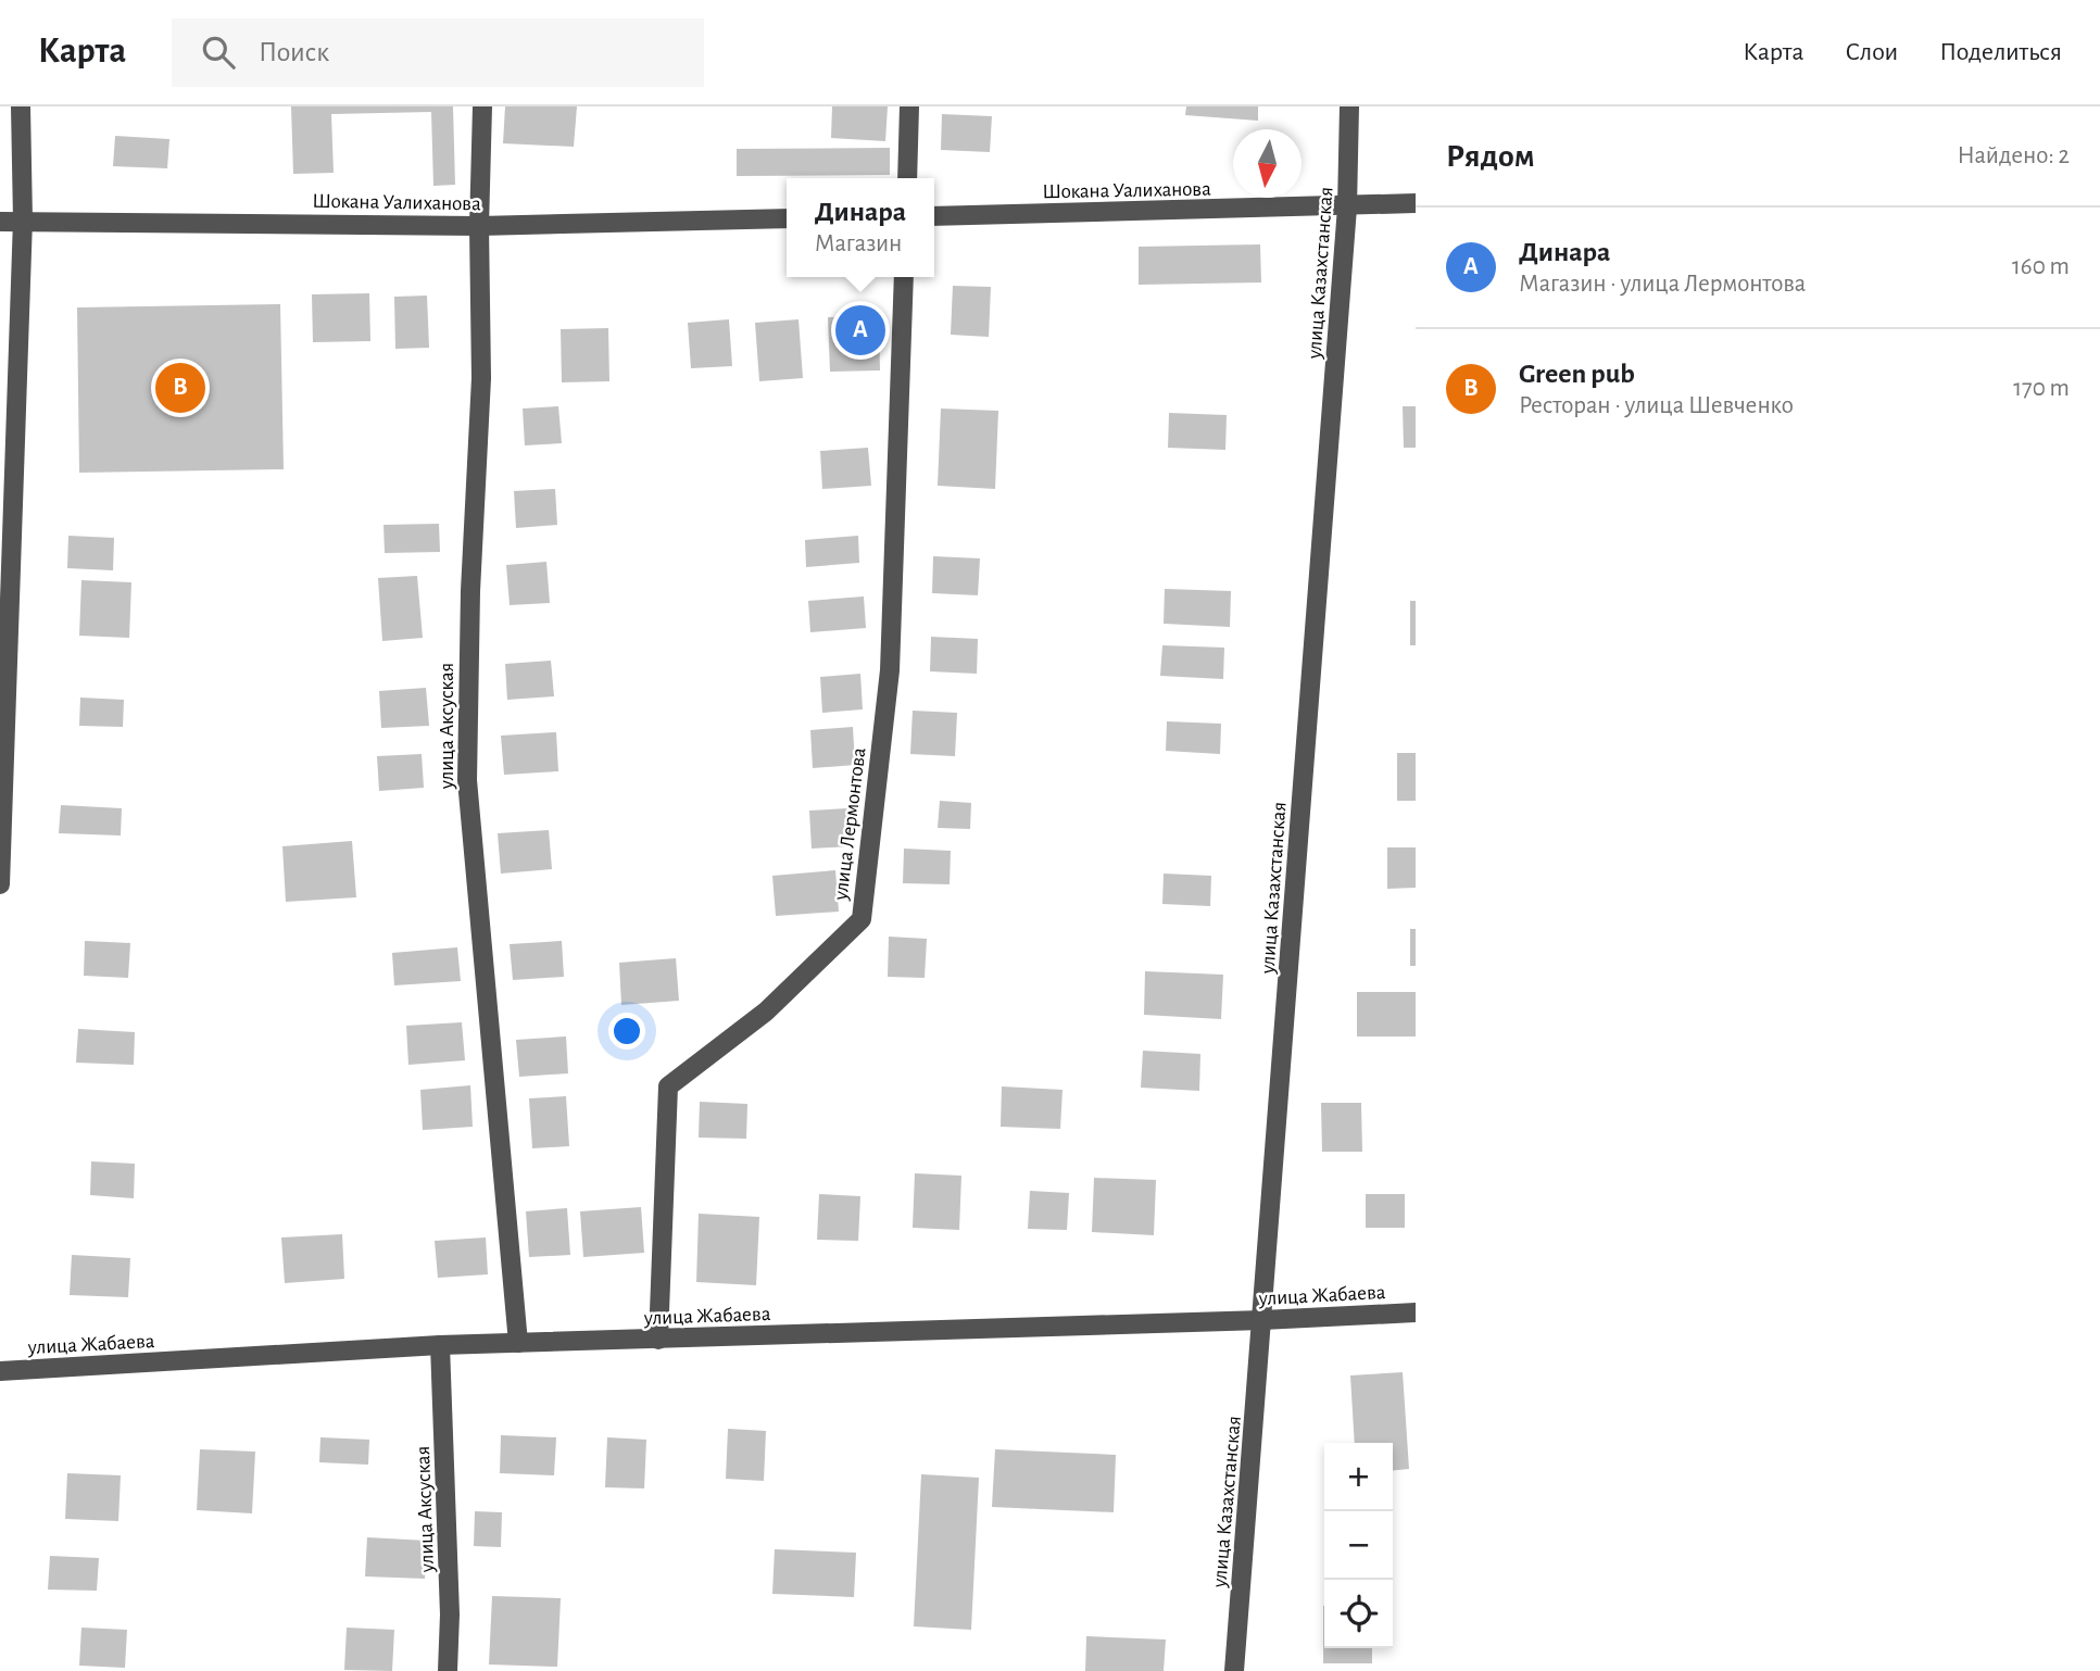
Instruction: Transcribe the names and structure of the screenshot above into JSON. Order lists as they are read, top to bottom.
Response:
{
  "streets": {
    "street": [
      "Шокана Уалиханова",
      "улица Казахстанская",
      "улица Аксуская",
      "улица Лермонтова",
      "улица Жабаева"
    ]
  },
  "crossings": [
    ["Шокана Уалиханова", "улица Казахстанская"],
    ["Шокана Уалиханова", "улица Аксуская"],
    ["улица Казахстанская", "улица Жабаева"],
    ["улица Аксуская", "улица Жабаева"],
    ["улица Лермонтова", "улица Жабаева"]
  ],
  "north": "bottom",
  "page": {
    "header": "Карта",
    "search": "Поиск",
    "nav": ["Карта", "Слои", "Поделиться"],
    "heading": ["Рядом", "Найдено: 2"],
    "popup": ["Динара", "Магазин"],
    "list": [
      {
        "mark": "A",
        "name": "Динара",
        "note": "Магазин · улица Лермонтова",
        "value": "160 m"
      },
      {
        "mark": "B",
        "name": "Green pub",
        "note": "Ресторан · улица Шевченко",
        "value": "170 m"
      }
    ],
    "pins": ["A", "B"],
    "map_buttons": ["+", "−"]
  }
}
